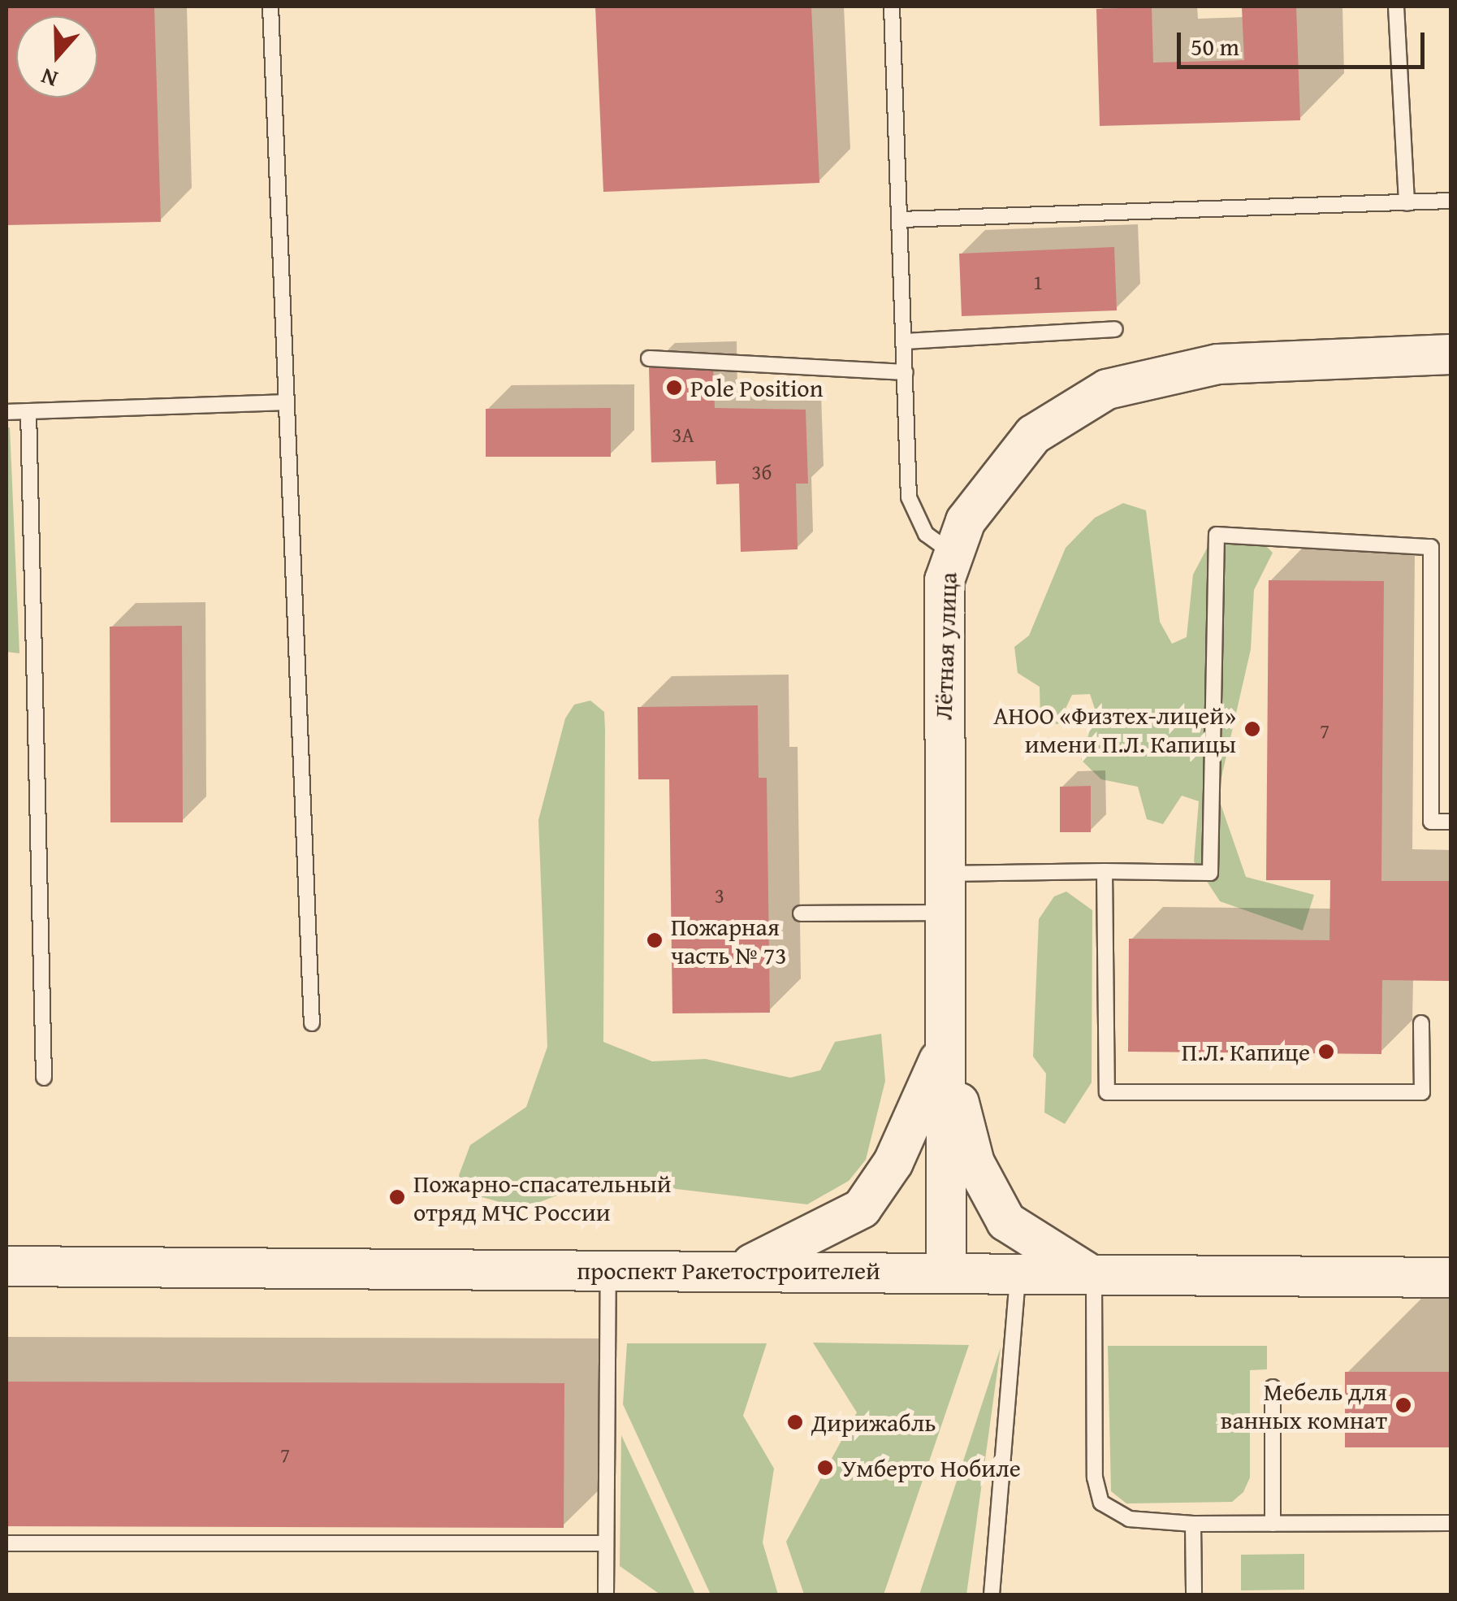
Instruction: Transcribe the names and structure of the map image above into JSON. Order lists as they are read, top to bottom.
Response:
{
  "streets": {
    "street": ["Лётная улица", "проспект Ракетостроителей"]
  },
  "crossings": [
    ["Лётная улица", "проспект Ракетостроителей"]
  ],
  "places": [
    "Pole Position",
    "АНОО «Физтех-лицей» имени П.Л. Капицы",
    "Пожарная часть № 73",
    "П.Л. Капице",
    "Пожарно-спасательный отряд МЧС России",
    "Мебель для ванных комнат",
    "Дирижабль",
    "Умберто Нобиле"
  ],
  "house_numbers": [
    "1",
    "3А",
    "3б",
    "7",
    "3",
    "7"
  ],
  "scale_bar": "50 m",
  "north": "bottom"
}
